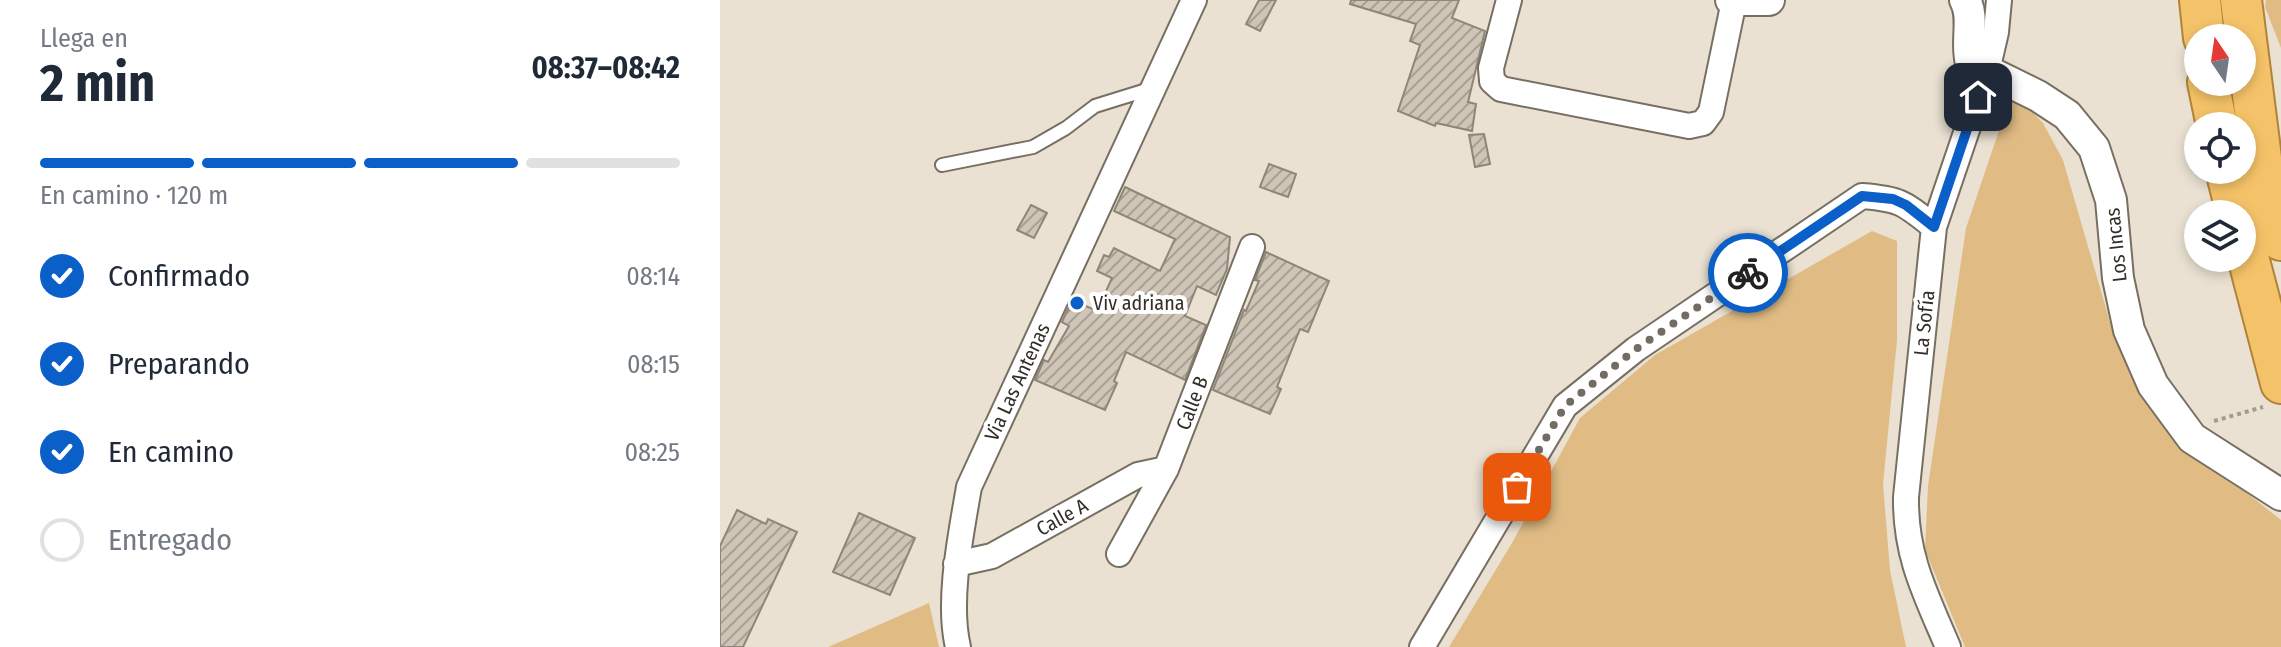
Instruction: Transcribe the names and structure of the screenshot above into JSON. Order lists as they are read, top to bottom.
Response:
{
  "streets": {
    "street": [
      "Los Incas",
      "La Sofía",
      "Via Las Antenas",
      "Calle B",
      "Calle A"
    ]
  },
  "crossings": [
    ["Los Incas", "La Sofía"],
    ["Via Las Antenas", "Calle A"],
    ["Calle B", "Calle A"]
  ],
  "places": ["Viv adriana"],
  "north": "top",
  "page": {
    "heading": ["2 min", "Llega en", "08:37–08:42"],
    "bar": "En camino · 120 m",
    "list": [
      ["Confirmado", "08:14"],
      ["Preparando", "08:15"],
      ["En camino", "08:25"],
      "Entregado"
    ]
  }
}
